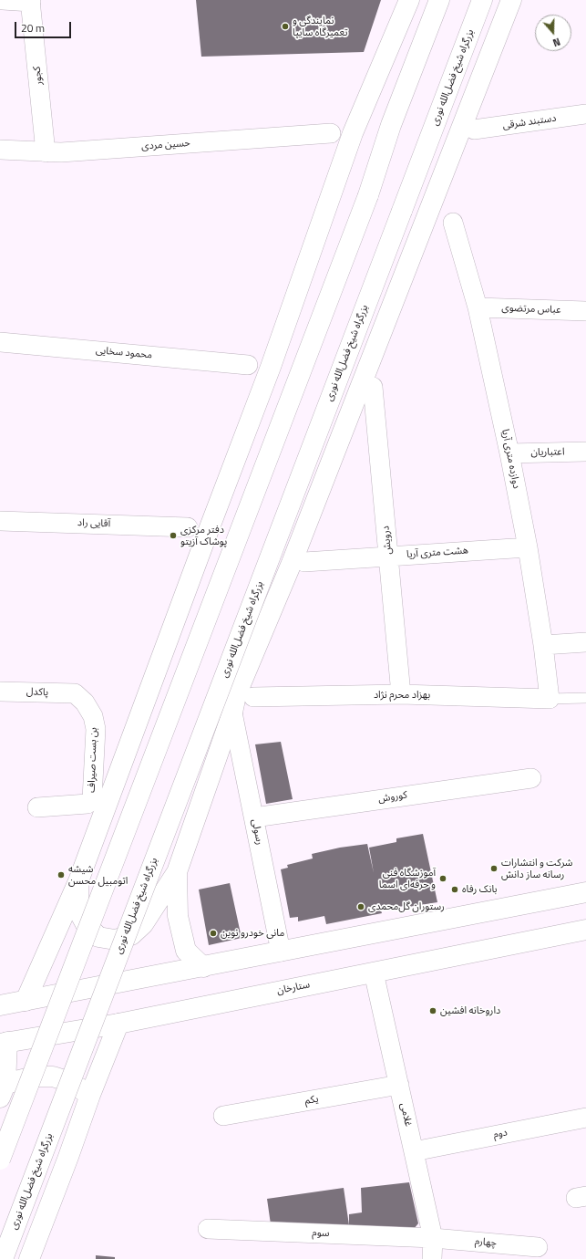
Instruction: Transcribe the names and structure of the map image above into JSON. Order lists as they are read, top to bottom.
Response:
{
  "streets": {
    "main road": ["بزرگراه شیخ فضل‌الله نوری", "ستارخان"],
    "street": [
      "کجور",
      "دستبند شرقی",
      "حسین مردی",
      "عباس مرتضوی",
      "محمود سخایی",
      "اعتباریان",
      "دوازده متری آریا",
      "آقایی راد",
      "درویش",
      "هشت متری آریا",
      "پاکدل",
      "بهزاد محرم نژاد",
      "بن بست صیراف",
      "کوروش",
      "رسولی",
      "یکم",
      "غلامی",
      "دوم",
      "سوم",
      "چهارم"
    ]
  },
  "crossings": [
    ["کجور", "حسین مردی"],
    ["عباس مرتضوی", "دوازده متری آریا"],
    ["اعتباریان", "دوازده متری آریا"],
    ["دوازده متری آریا", "هشت متری آریا"],
    ["دوازده متری آریا", "بهزاد محرم نژاد"],
    ["درویش", "هشت متری آریا"],
    ["درویش", "بهزاد محرم نژاد"],
    ["پاکدل", "بن بست صیراف"],
    ["کوروش", "رسولی"],
    ["ستارخان", "غلامی"],
    ["یکم", "غلامی"],
    ["غلامی", "دوم"],
    ["غلامی", "سوم"],
    ["غلامی", "چهارم"],
    ["سوم", "چهارم"]
  ],
  "places": [
    "نمایندگی و تعمیرگاه سایپا",
    "دفتر مرکزی پوشاک آزیتو",
    "شرکت و انتشارات رسانه ساز دانش",
    "شیشه اتومبیل محسن",
    "آموزشگاه فنی و حرفه‌ای اسما",
    "بانک رفاه",
    "رستوران گل‌محمدی",
    "مانی خودرو نوین",
    "داروخانه افشین"
  ],
  "scale_bar": "20 m",
  "north": "bottom"
}
